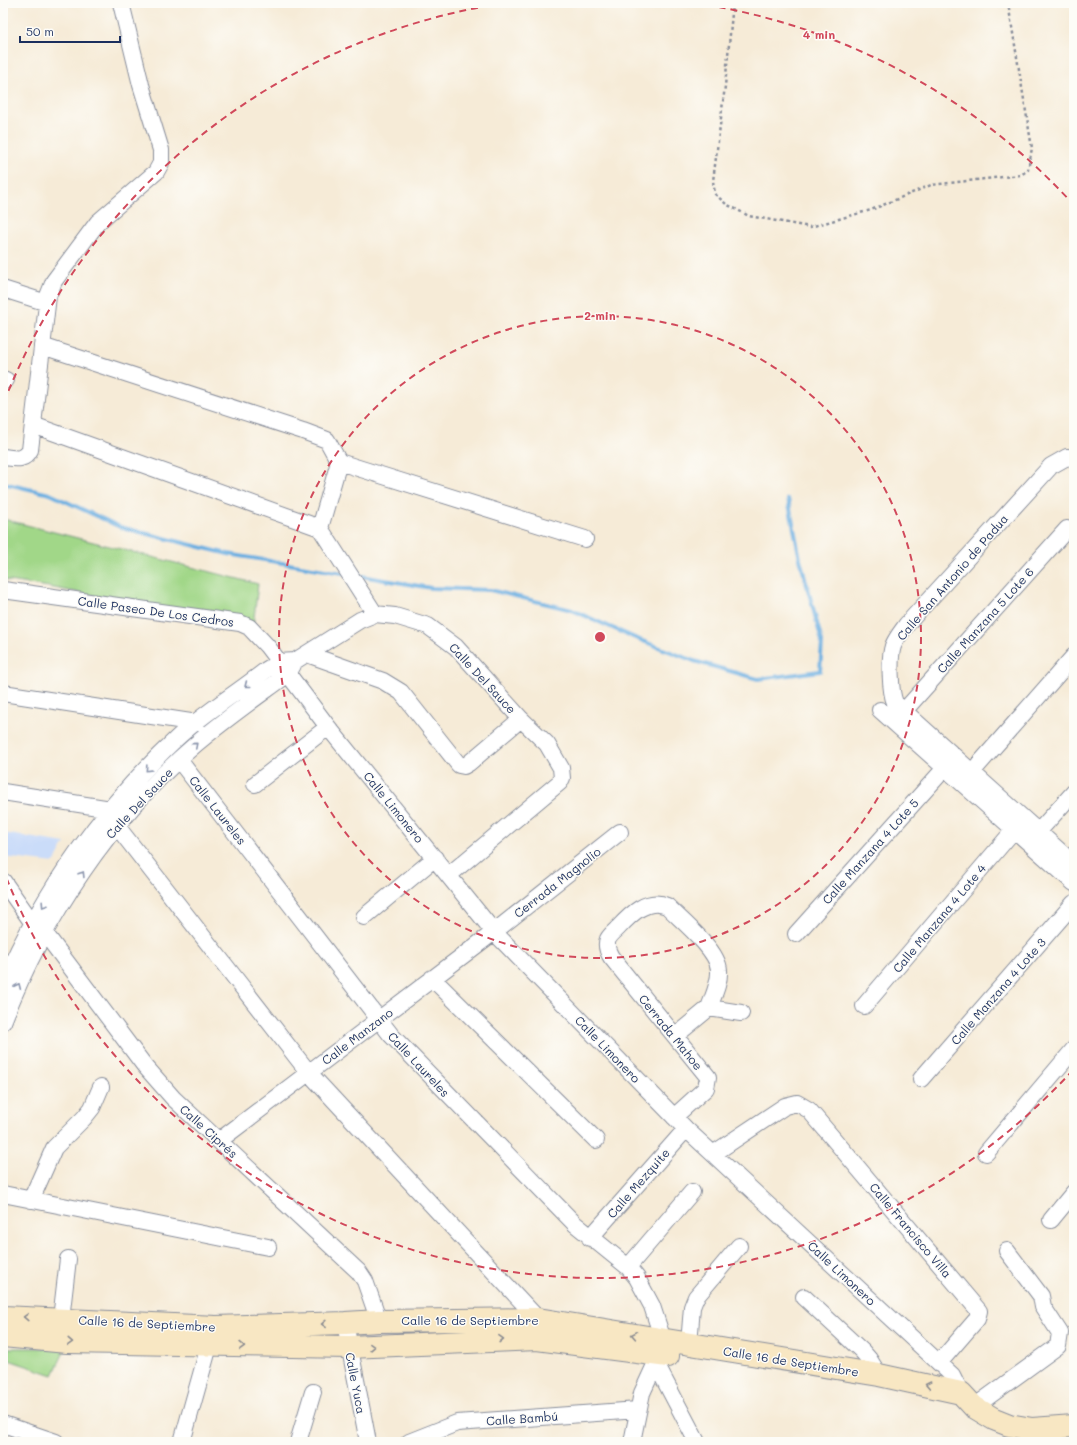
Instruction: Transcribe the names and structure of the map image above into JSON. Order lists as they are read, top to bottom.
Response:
{
  "streets": {
    "main road": ["Calle 16 de Septiembre"],
    "street": [
      "Calle San Antonio de Padua",
      "Calle Paseo De Los Cedros",
      "Calle Manzana 5 Lote 6",
      "Calle Del Sauce",
      "Calle Limonero",
      "Calle Laureles",
      "Calle Manzana 4 Lote 5",
      "Cerrada Magnolio",
      "Calle Manzana 4 Lote 4",
      "Calle Manzana 4 Lote 3",
      "Cerrada Mahoe",
      "Calle Manzano",
      "Calle Ciprés",
      "Calle Mezquite",
      "Calle Francisco Villa",
      "Calle Yuca",
      "Calle Bambú"
    ]
  },
  "crossings": [
    ["Calle San Antonio de Padua", "Calle Manzana 5 Lote 6"],
    ["Calle Paseo De Los Cedros", "Calle Del Sauce"],
    ["Calle Paseo De Los Cedros", "Calle Limonero"],
    ["Calle Del Sauce", "Calle Limonero"],
    ["Calle Del Sauce", "Calle Laureles"],
    ["Calle Del Sauce", "Calle Ciprés"],
    ["Calle Limonero", "Cerrada Magnolio"],
    ["Calle Limonero", "Cerrada Mahoe"],
    ["Calle Limonero", "Calle Manzano"],
    ["Calle Limonero", "Calle Mezquite"],
    ["Calle Limonero", "Calle Francisco Villa"],
    ["Calle Limonero", "Calle 16 de Septiembre"],
    ["Calle Laureles", "Calle Manzano"],
    ["Calle Laureles", "Calle Mezquite"],
    ["Calle Laureles", "Calle 16 de Septiembre"],
    ["Cerrada Magnolio", "Calle Manzano"],
    ["Calle Manzano", "Calle Ciprés"],
    ["Calle Ciprés", "Calle 16 de Septiembre"],
    ["Calle 16 de Septiembre", "Calle Yuca"]
  ],
  "scale_bar": "50 m",
  "rings": ["4 min", "2 min"]
}
